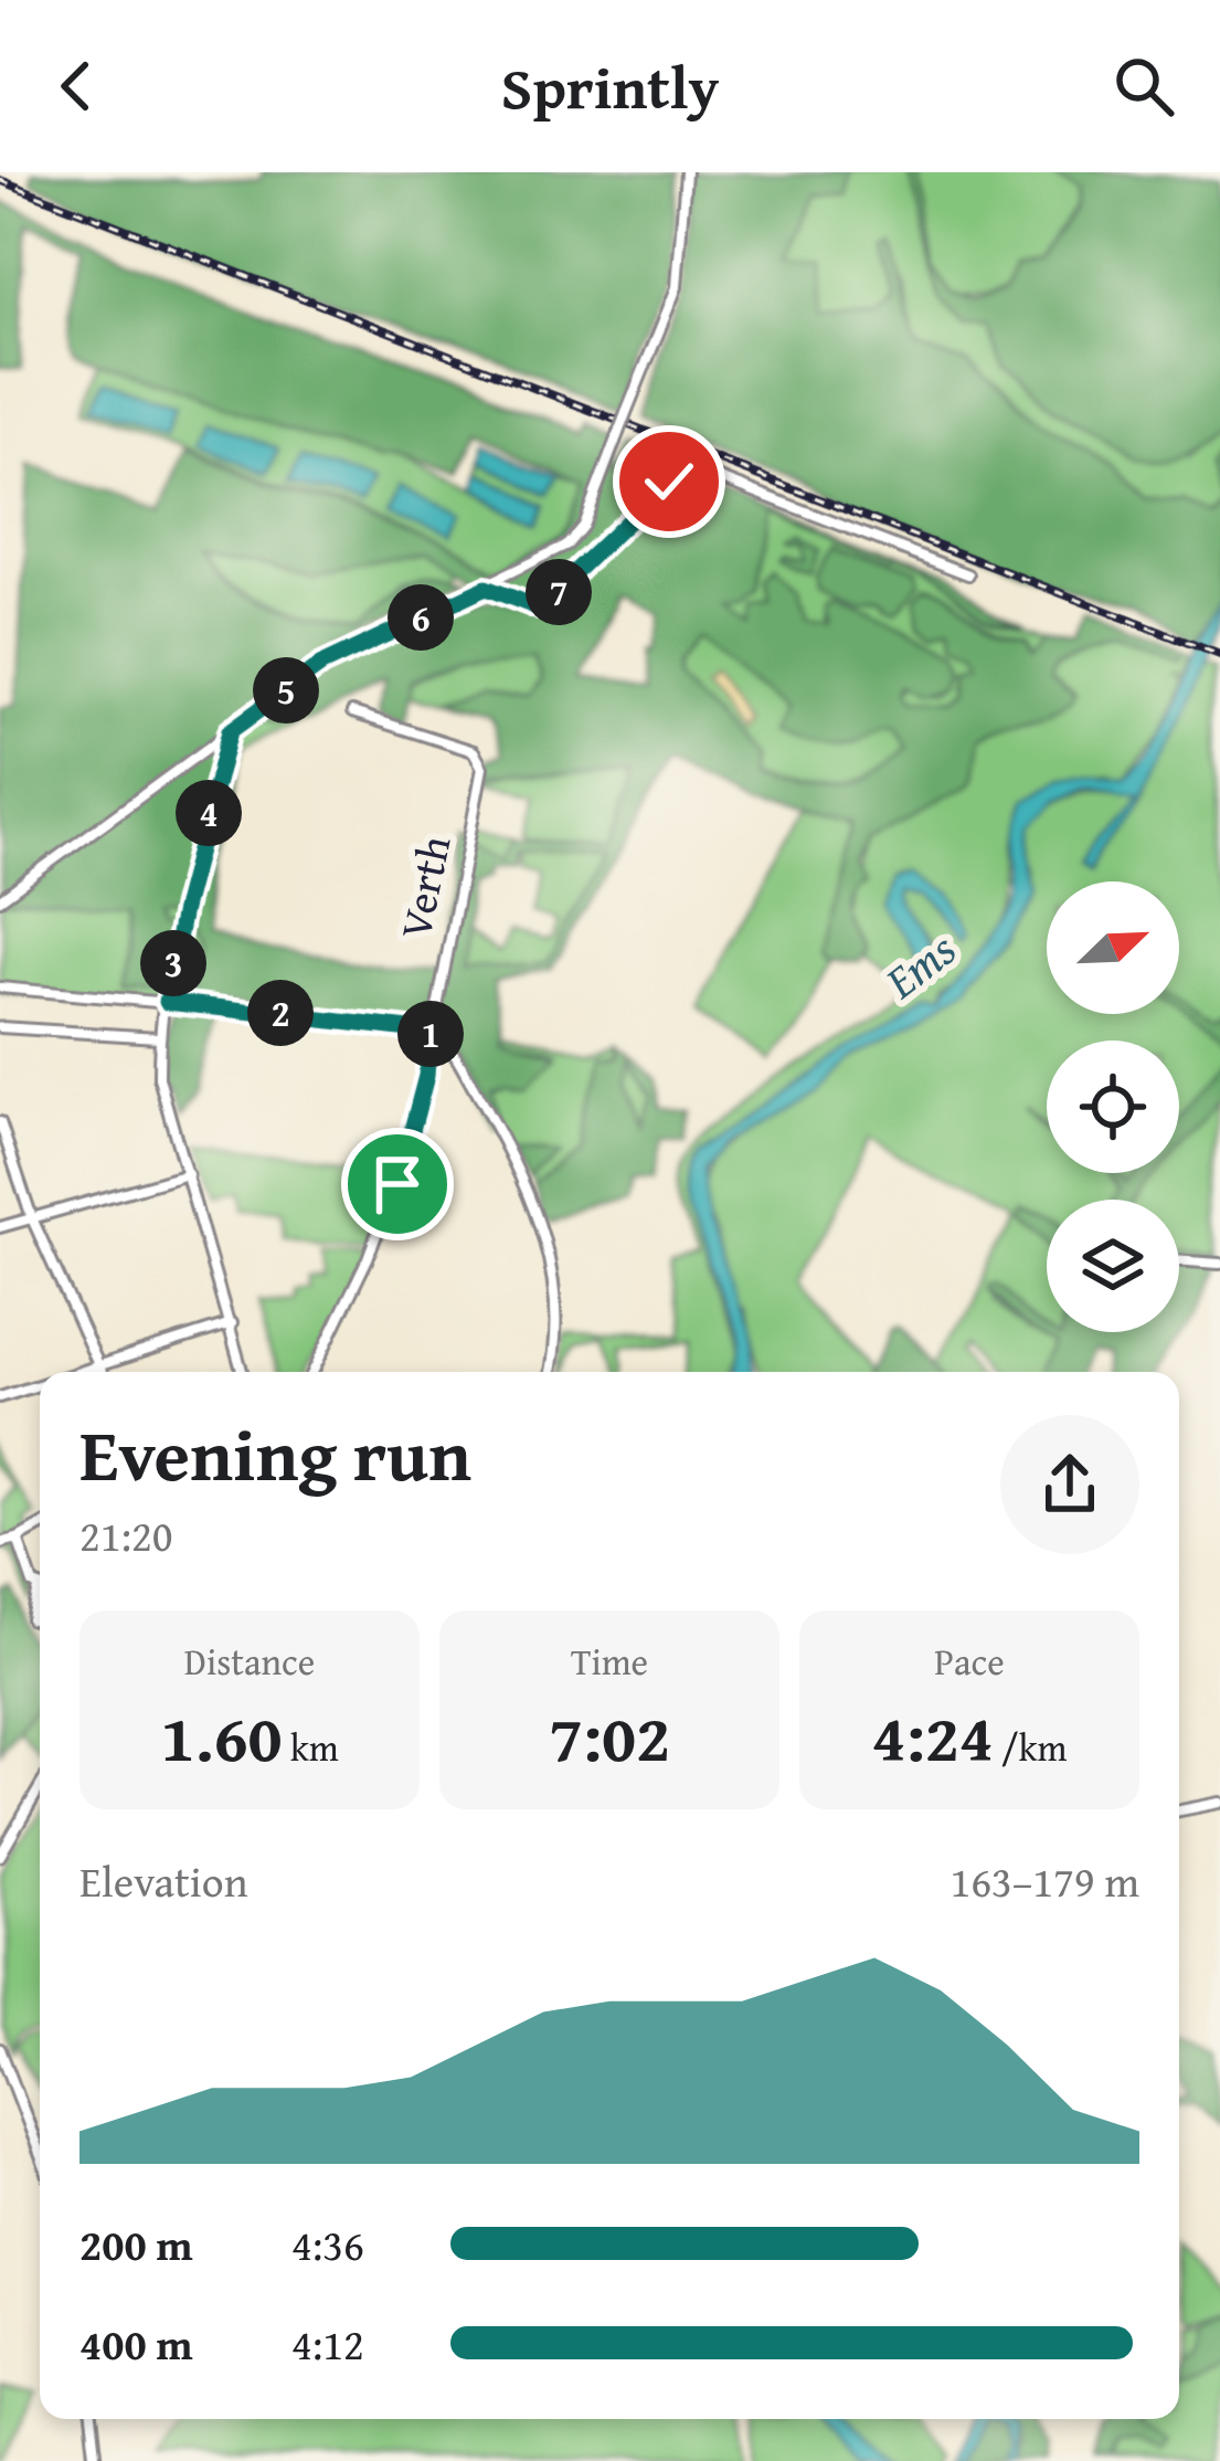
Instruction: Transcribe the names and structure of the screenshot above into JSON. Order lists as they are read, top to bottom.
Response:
{
  "streets": {
    "street": ["Verth"]
  },
  "water": ["Ems"],
  "north": "top right",
  "page": {
    "header": "Sprintly",
    "pins": [
      "7",
      "6",
      "5",
      "4",
      "3",
      "2",
      "1"
    ],
    "heading": ["Evening run", "21:20"],
    "stats": [
      ["Distance", "1.60 km"],
      ["Time", "7:02"],
      ["Pace", "4:24 /km"]
    ],
    "chart": ["Elevation", "163–179 m"],
    "list": [
      {
        "name": "200 m",
        "note": "4:36"
      },
      {
        "name": "400 m",
        "note": "4:12"
      }
    ]
  }
}
